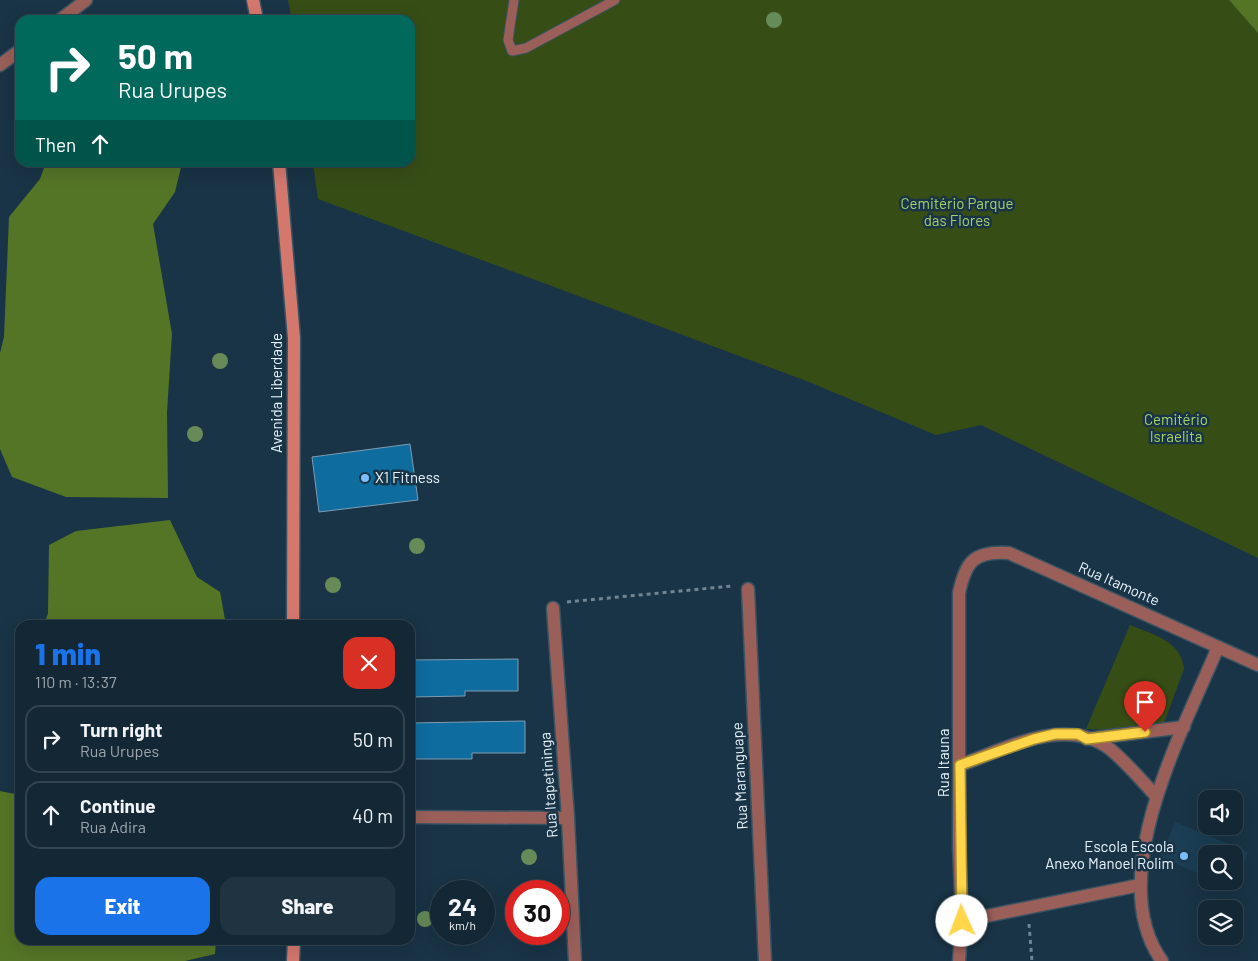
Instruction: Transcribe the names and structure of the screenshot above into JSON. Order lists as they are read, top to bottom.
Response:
{
  "streets": {
    "main road": ["Avenida Liberdade"],
    "street": [
      "Rua Itamonte",
      "Rua Itauna",
      "Rua Maranguape",
      "Rua Itapetininga"
    ]
  },
  "crossings": [
    ["Rua Itamonte", "Rua Itauna"]
  ],
  "parks": ["Cemitério Parque das Flores", "Cemitério Israelita"],
  "places": ["X1 Fitness", "Escola Escola Anexo Manoel Rolim"],
  "page": {
    "turn": ["50 m", "Rua Urupes"],
    "then": "Then",
    "heading": ["1 min", "110 m · 13:37"],
    "list": [
      {
        "name": "Turn right",
        "note": "Rua Urupes",
        "value": "50 m"
      },
      {
        "name": "Continue",
        "note": "Rua Adira",
        "value": "40 m"
      }
    ],
    "buttons": ["Exit", "Share"],
    "speed": "24 km/h",
    "limit": "30"
  }
}
